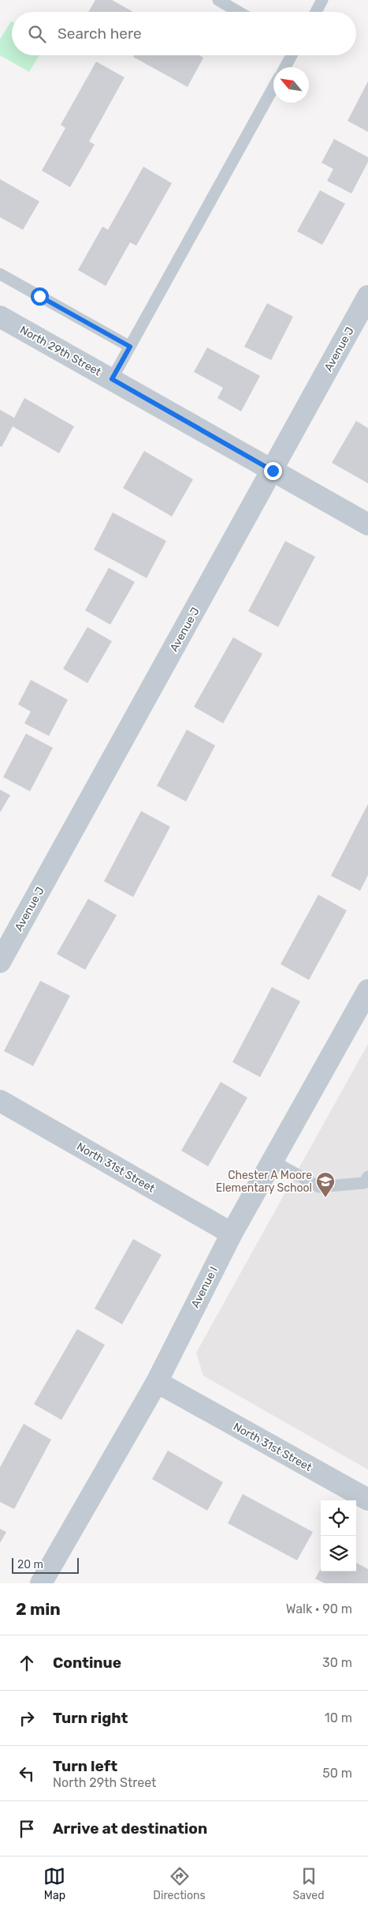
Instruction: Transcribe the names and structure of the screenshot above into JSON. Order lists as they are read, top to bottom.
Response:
{
  "streets": {
    "street": [
      "Avenue J",
      "North 29th Street",
      "North 31st Street",
      "Avenue I"
    ]
  },
  "crossings": [
    ["Avenue J", "North 29th Street"],
    ["North 31st Street", "Avenue I"]
  ],
  "places": {
    "school or university": ["Chester A Moore Elementary School"]
  },
  "scale_bar": "20 m",
  "north": "top left",
  "page": {
    "search": "Search here",
    "scale": "20 m",
    "heading": ["2 min", "Walk · 90 m"],
    "list": [
      ["Continue", "30 m"],
      ["Turn right", "10 m"],
      ["Turn left", "North 29th Street", "50 m"],
      "Arrive at destination"
    ],
    "nav": ["Map", "Directions", "Saved"]
  }
}
